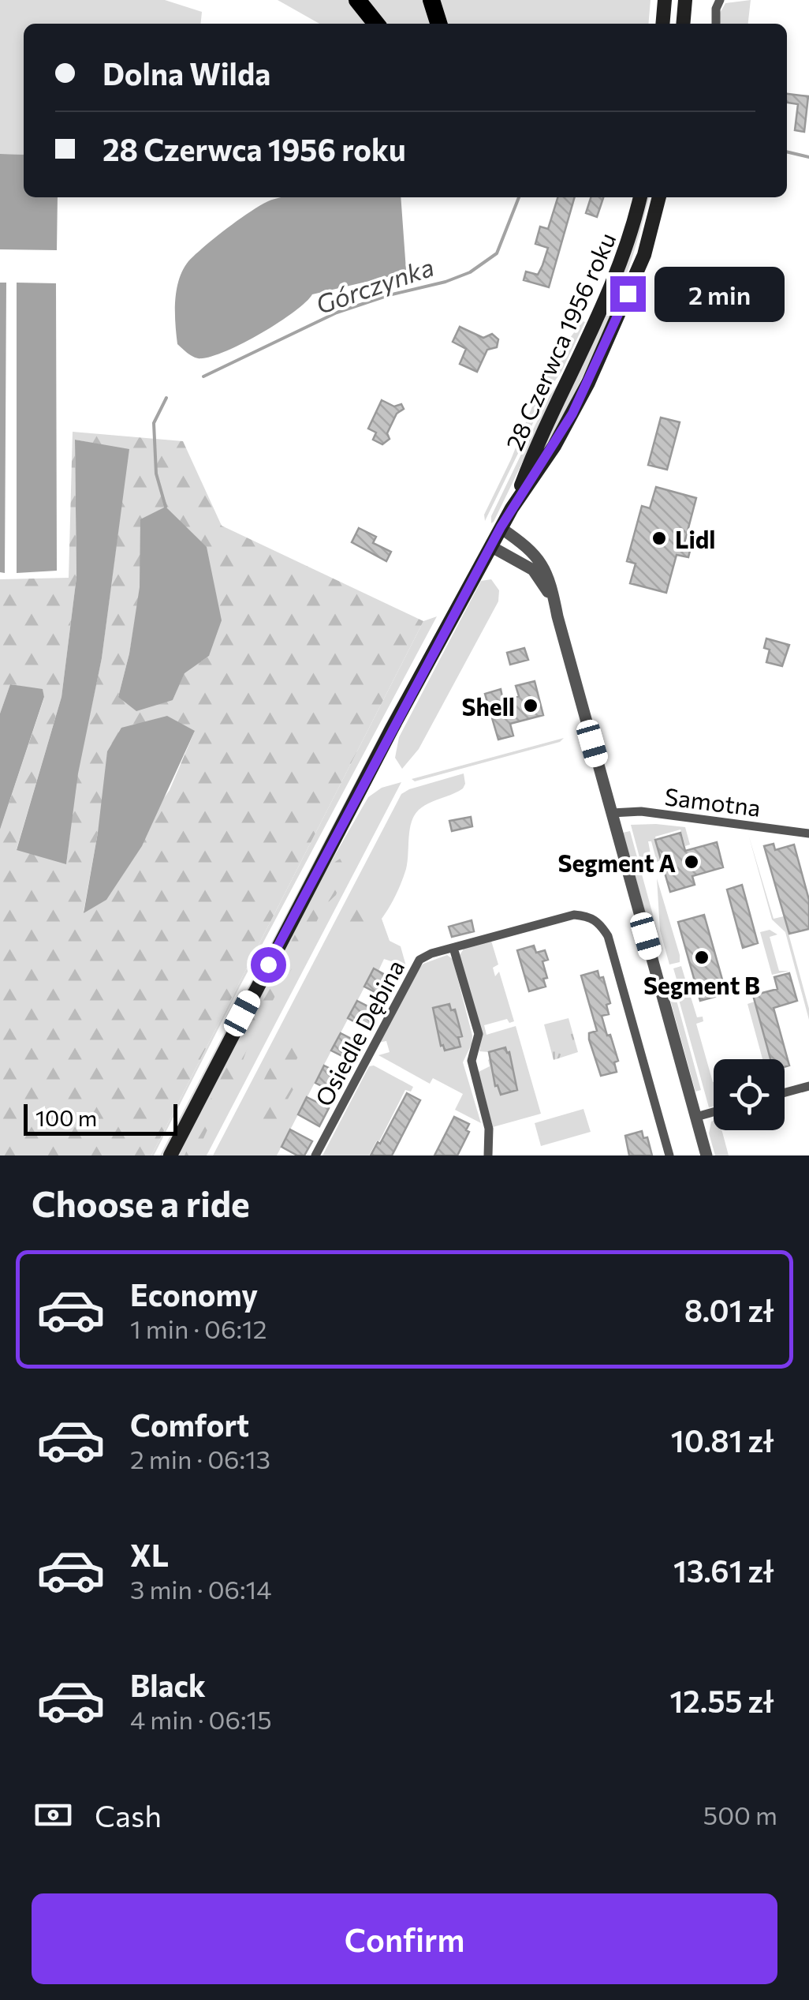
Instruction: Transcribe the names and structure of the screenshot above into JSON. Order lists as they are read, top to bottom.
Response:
{
  "streets": {
    "main road": ["28 Czerwca 1956 roku"],
    "street": ["Samotna", "Osiedle Dębina"]
  },
  "water": ["Górczynka"],
  "places": [
    "Lidl",
    "Shell",
    "Segment A",
    "Segment B"
  ],
  "scale_bar": "100 m",
  "page": {
    "banner": ["Dolna Wilda", "28 Czerwca 1956 roku"],
    "bubble": "2 min",
    "scale": "100 m",
    "heading": "Choose a ride",
    "list": [
      {
        "name": "Economy",
        "note": "1 min · 06:12",
        "value": "8.01 zł"
      },
      {
        "name": "Comfort",
        "note": "2 min · 06:13",
        "value": "10.81 zł"
      },
      {
        "name": "XL",
        "note": "3 min · 06:14",
        "value": "13.61 zł"
      },
      {
        "name": "Black",
        "note": "4 min · 06:15",
        "value": "12.55 zł"
      }
    ],
    "pay": ["Cash", "500 m"],
    "buttons": "Confirm"
  }
}
